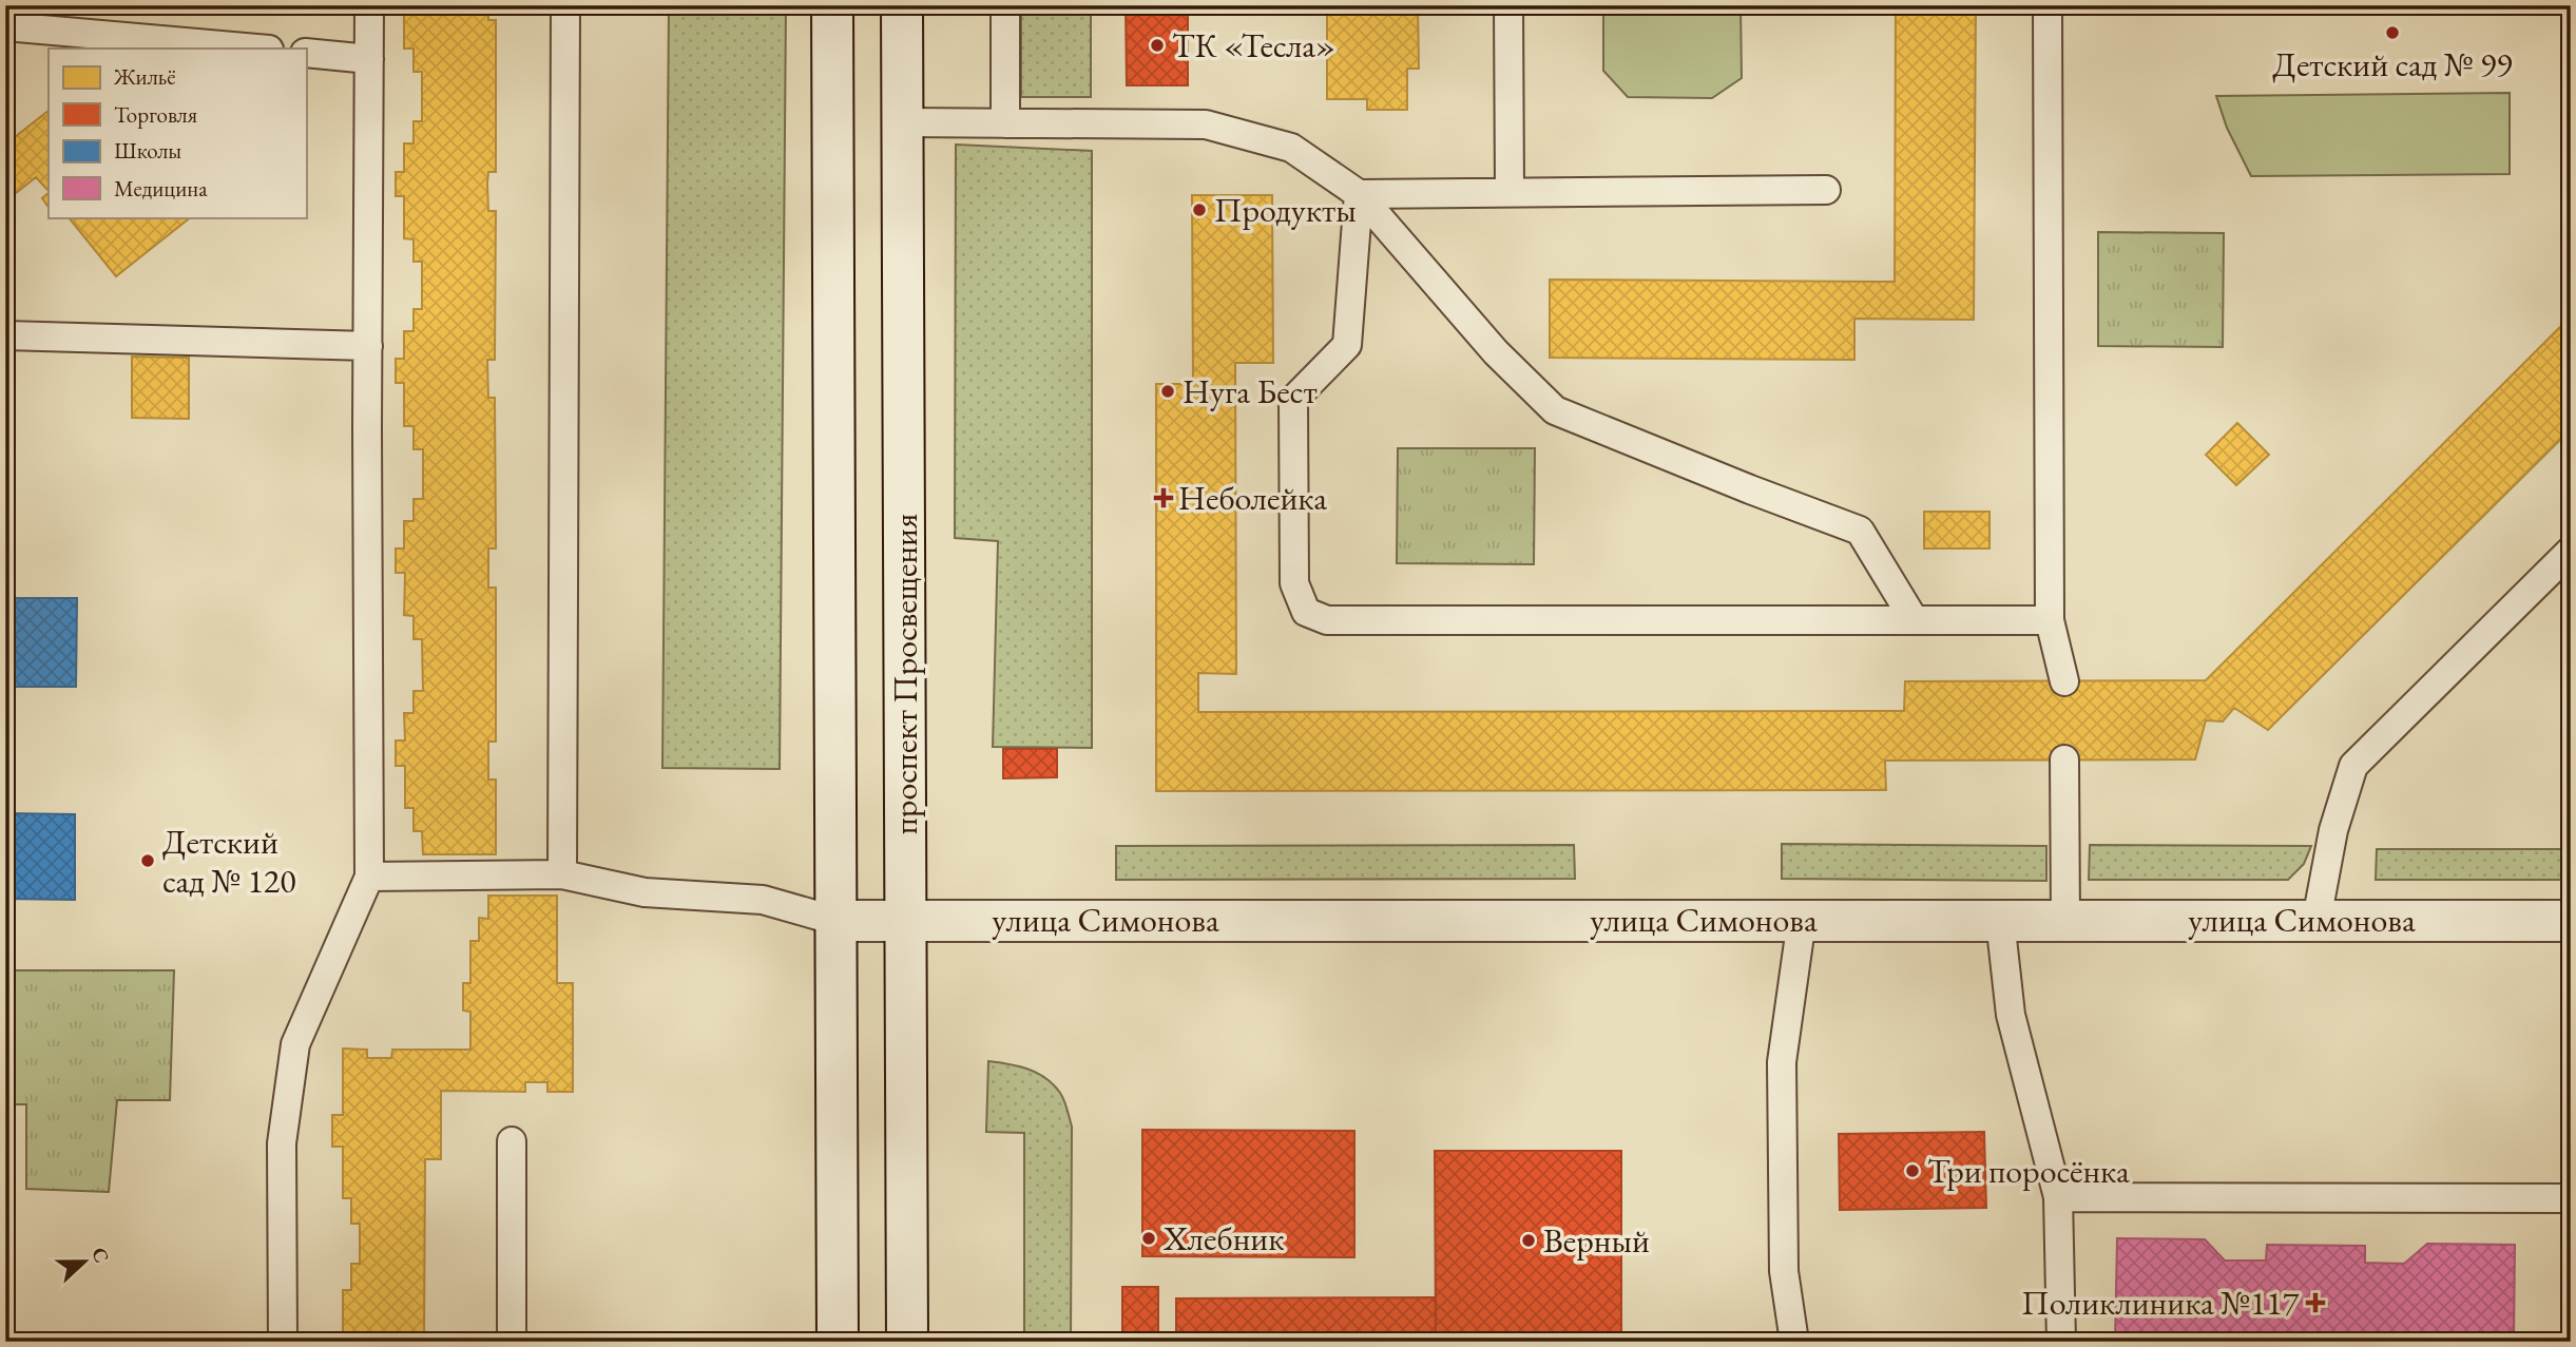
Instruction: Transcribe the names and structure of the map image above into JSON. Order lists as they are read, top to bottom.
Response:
{
  "streets": {
    "main road": ["проспект Просвещения", "улица Симонова"]
  },
  "crossings": [
    ["проспект Просвещения", "улица Симонова"]
  ],
  "places": {
    "other": [
      "Детский сад № 99",
      "ТК «Тесла»",
      "Продукты",
      "Нуга Бест",
      "Детский сад № 120",
      "Три поросёнка",
      "Хлебник",
      "Верный"
    ],
    "health": ["Неболейка", "Поликлиника №117"]
  },
  "legend": [
    "Жильё",
    "Торговля",
    "Школы",
    "Медицина"
  ],
  "north": "right"
}
